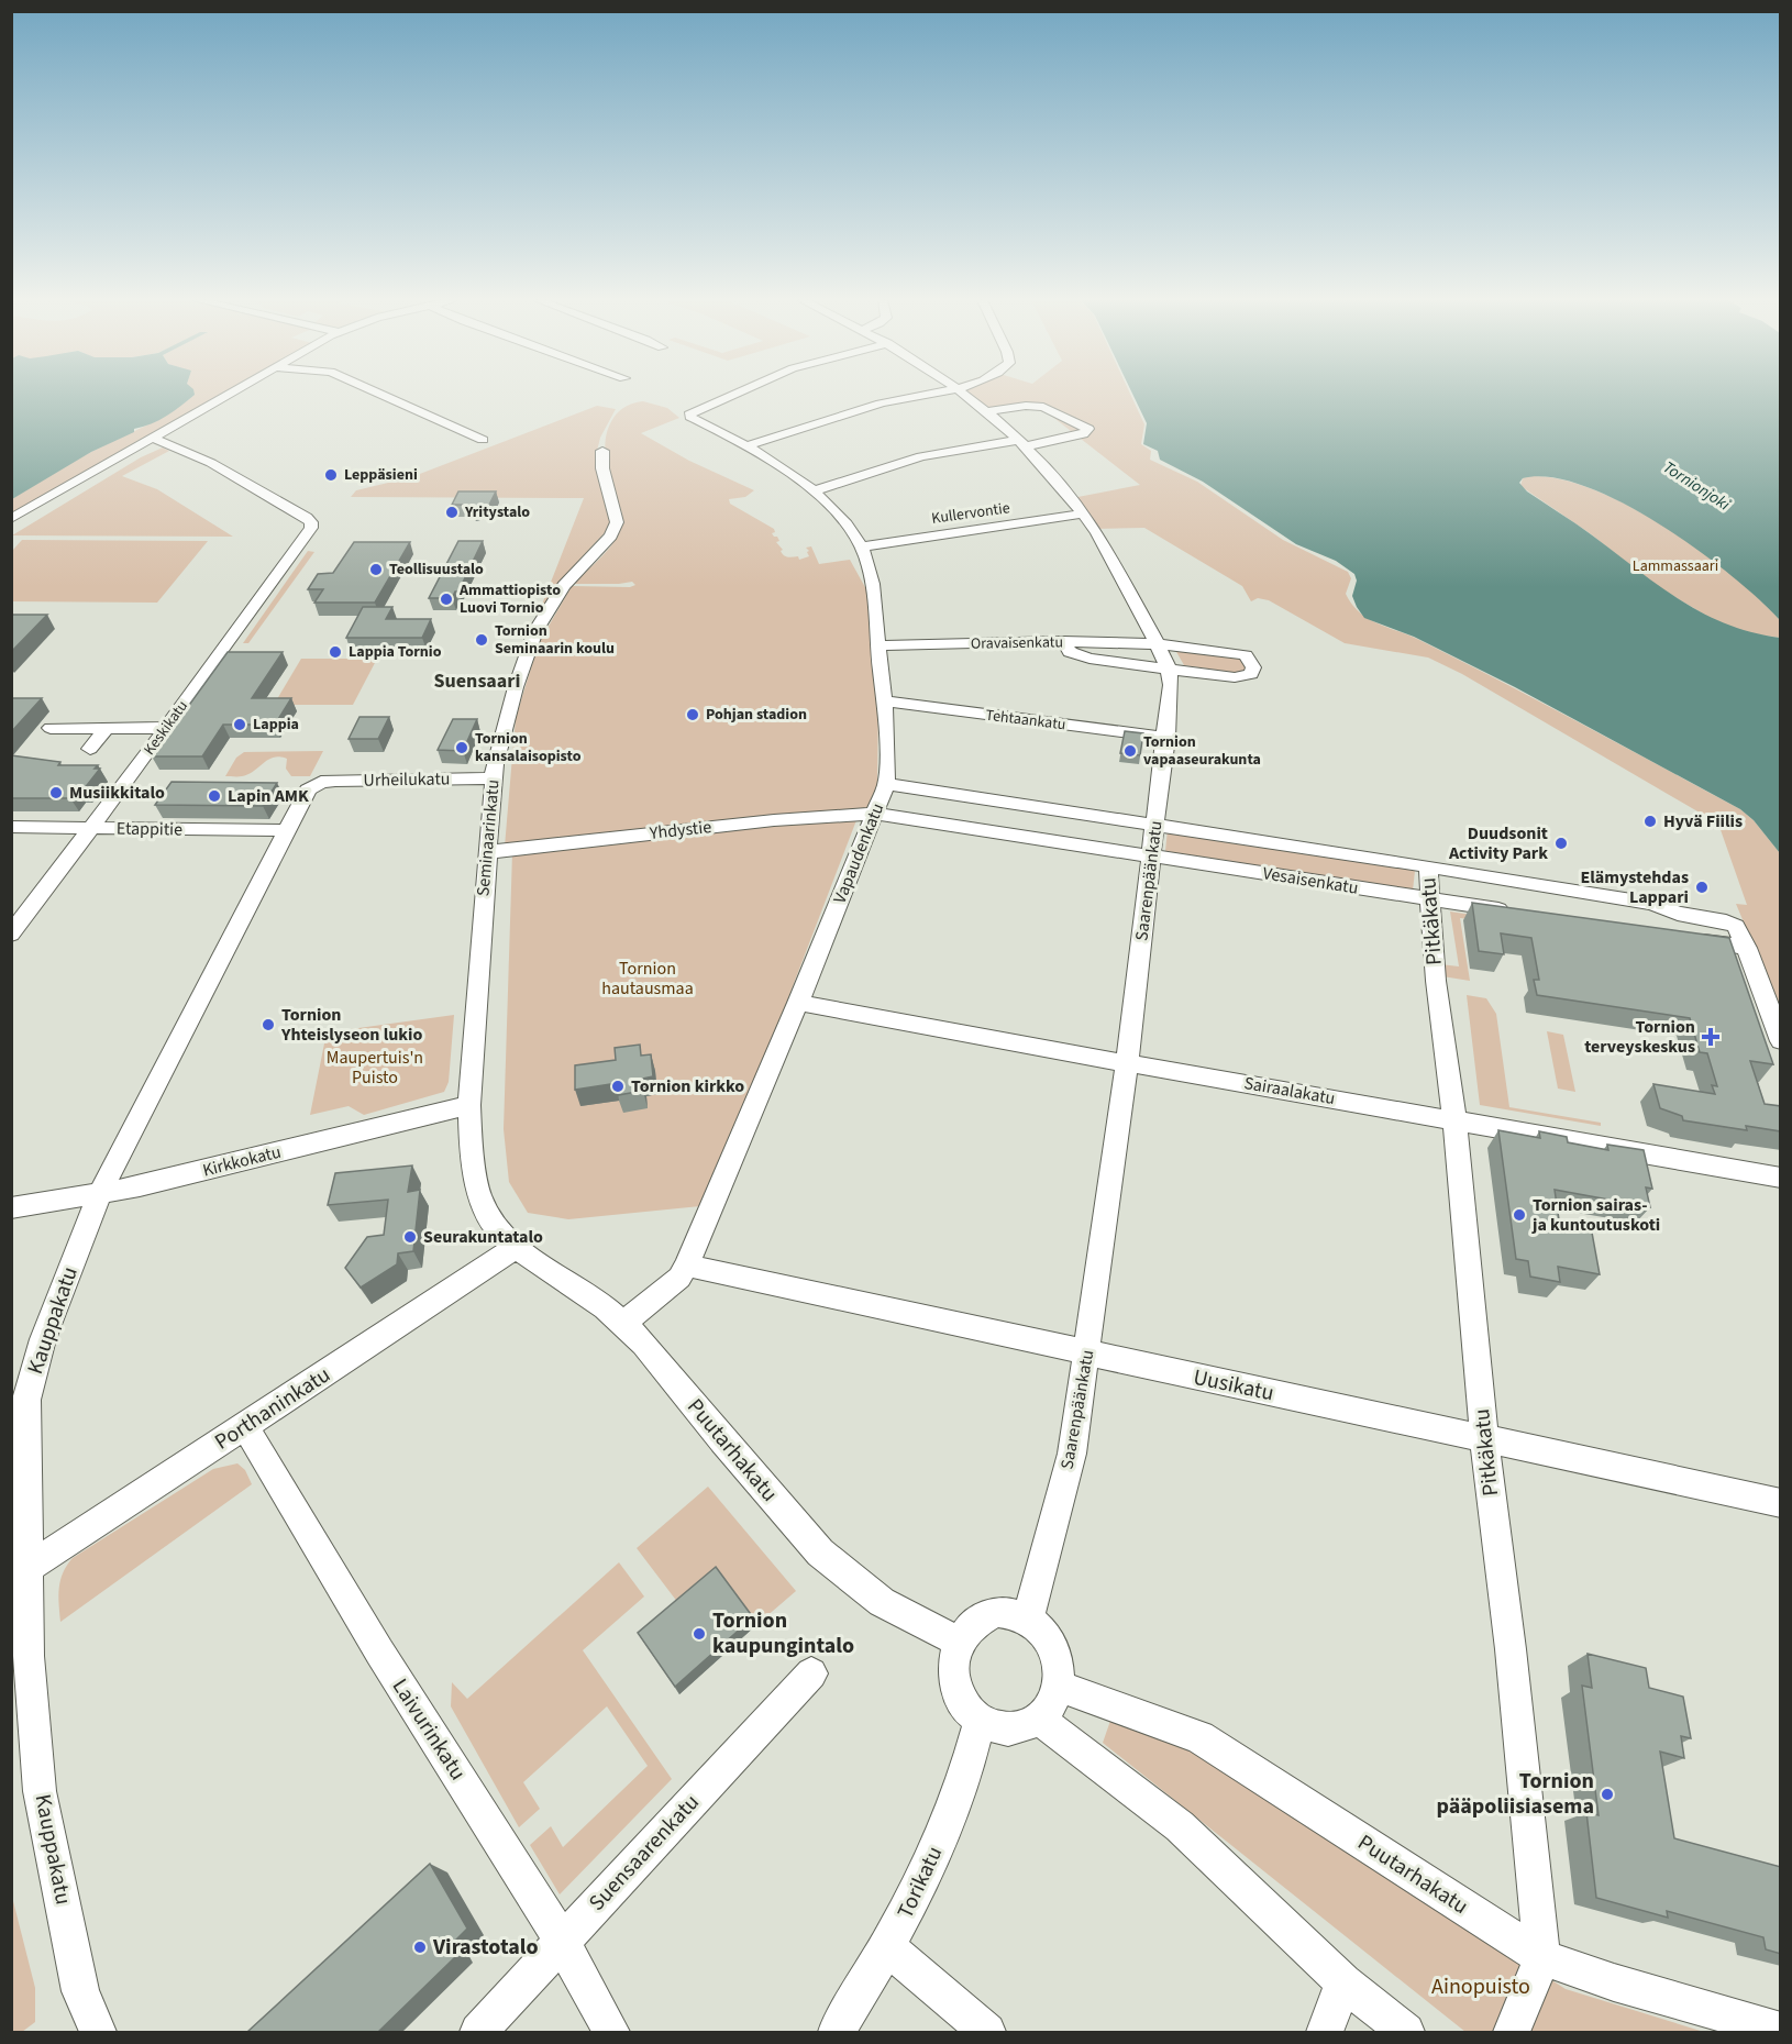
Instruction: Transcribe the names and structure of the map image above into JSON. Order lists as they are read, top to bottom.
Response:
{
  "streets": {
    "street": [
      "Kullervontie",
      "Oravaisenkatu",
      "Tehtaankatu",
      "Keskikatu",
      "Urheilukatu",
      "Etappitie",
      "Yhdystie",
      "Seminaarinkatu",
      "Vapaudenkatu",
      "Saarenpäänkatu",
      "Vesaisenkatu",
      "Pitkäkatu",
      "Sairaalakatu",
      "Kirkkokatu",
      "Kauppakatu",
      "Uusikatu",
      "Porthaninkatu",
      "Puutarhakatu",
      "Laivurinkatu",
      "Suensaarenkatu",
      "Torikatu"
    ]
  },
  "crossings": [
    ["Kullervontie", "Vapaudenkatu"],
    ["Kullervontie", "Saarenpäänkatu"],
    ["Oravaisenkatu", "Vapaudenkatu"],
    ["Oravaisenkatu", "Saarenpäänkatu"],
    ["Tehtaankatu", "Vapaudenkatu"],
    ["Tehtaankatu", "Saarenpäänkatu"],
    ["Keskikatu", "Etappitie"],
    ["Urheilukatu", "Seminaarinkatu"],
    ["Urheilukatu", "Kauppakatu"],
    ["Etappitie", "Kauppakatu"],
    ["Yhdystie", "Seminaarinkatu"],
    ["Yhdystie", "Vapaudenkatu"],
    ["Yhdystie", "Vesaisenkatu"],
    ["Seminaarinkatu", "Kirkkokatu"],
    ["Seminaarinkatu", "Porthaninkatu"],
    ["Seminaarinkatu", "Puutarhakatu"],
    ["Vapaudenkatu", "Vesaisenkatu"],
    ["Vapaudenkatu", "Sairaalakatu"],
    ["Vapaudenkatu", "Uusikatu"],
    ["Vapaudenkatu", "Puutarhakatu"],
    ["Saarenpäänkatu", "Vesaisenkatu"],
    ["Saarenpäänkatu", "Sairaalakatu"],
    ["Saarenpäänkatu", "Uusikatu"],
    ["Saarenpäänkatu", "Puutarhakatu"],
    ["Saarenpäänkatu", "Torikatu"],
    ["Vesaisenkatu", "Pitkäkatu"],
    ["Pitkäkatu", "Sairaalakatu"],
    ["Pitkäkatu", "Uusikatu"],
    ["Pitkäkatu", "Puutarhakatu"],
    ["Kirkkokatu", "Kauppakatu"],
    ["Kauppakatu", "Porthaninkatu"],
    ["Porthaninkatu", "Puutarhakatu"],
    ["Porthaninkatu", "Laivurinkatu"],
    ["Puutarhakatu", "Torikatu"],
    ["Laivurinkatu", "Suensaarenkatu"]
  ],
  "districts": ["Suensaari"],
  "water": ["Tornionjoki"],
  "parks": [
    "Lammassaari",
    "Tornion hautausmaa",
    "Maupertuis'n Puisto",
    "Ainopuisto"
  ],
  "places": {
    "other": [
      "Leppäsieni",
      "Yritystalo",
      "Teollisuustalo",
      "Ammattiopisto Luovi Tornio",
      "Tornion Seminaarin koulu",
      "Lappia Tornio",
      "Pohjan stadion",
      "Lappia",
      "Tornion kansalaisopisto",
      "Tornion vapaaseurakunta",
      "Musiikkitalo",
      "Lapin AMK",
      "Hyvä Fiilis",
      "Duudsonit Activity Park",
      "Elämystehdas Lappari",
      "Tornion Yhteislyseon lukio",
      "Tornion kirkko",
      "Tornion sairas- ja kuntoutuskoti",
      "Seurakuntatalo",
      "Tornion kaupungintalo",
      "Tornion pääpoliisiasema",
      "Virastotalo"
    ],
    "health": ["Tornion terveyskeskus"]
  }
}
